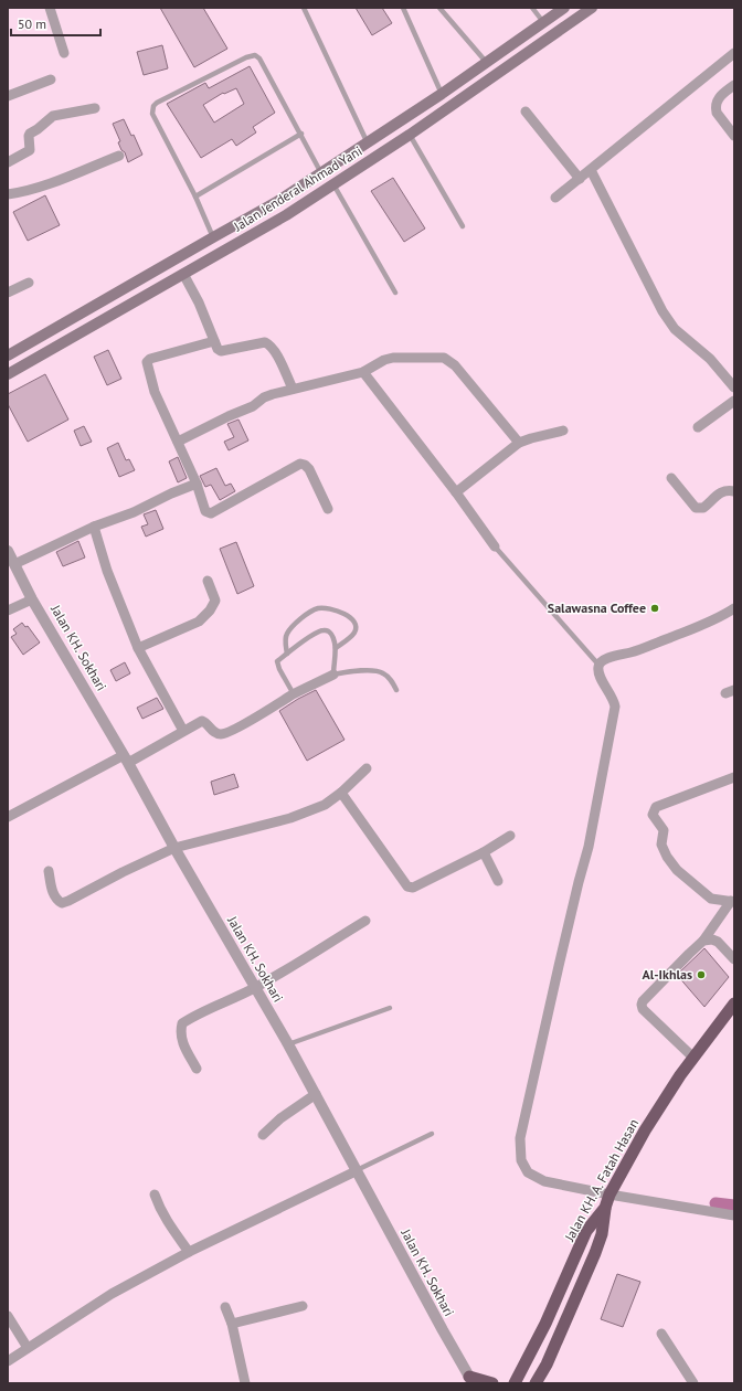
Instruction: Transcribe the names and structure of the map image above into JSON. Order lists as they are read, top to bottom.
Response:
{
  "streets": {
    "highway": ["Jalan KH. A. Fatah Hasan"],
    "main road": ["Jalan Jenderal Ahmad Yani"],
    "street": ["Jalan KH. Sokhari"]
  },
  "places": ["Salawasna Coffee", "Al-Ikhlas"],
  "scale_bar": "50 m"
}
